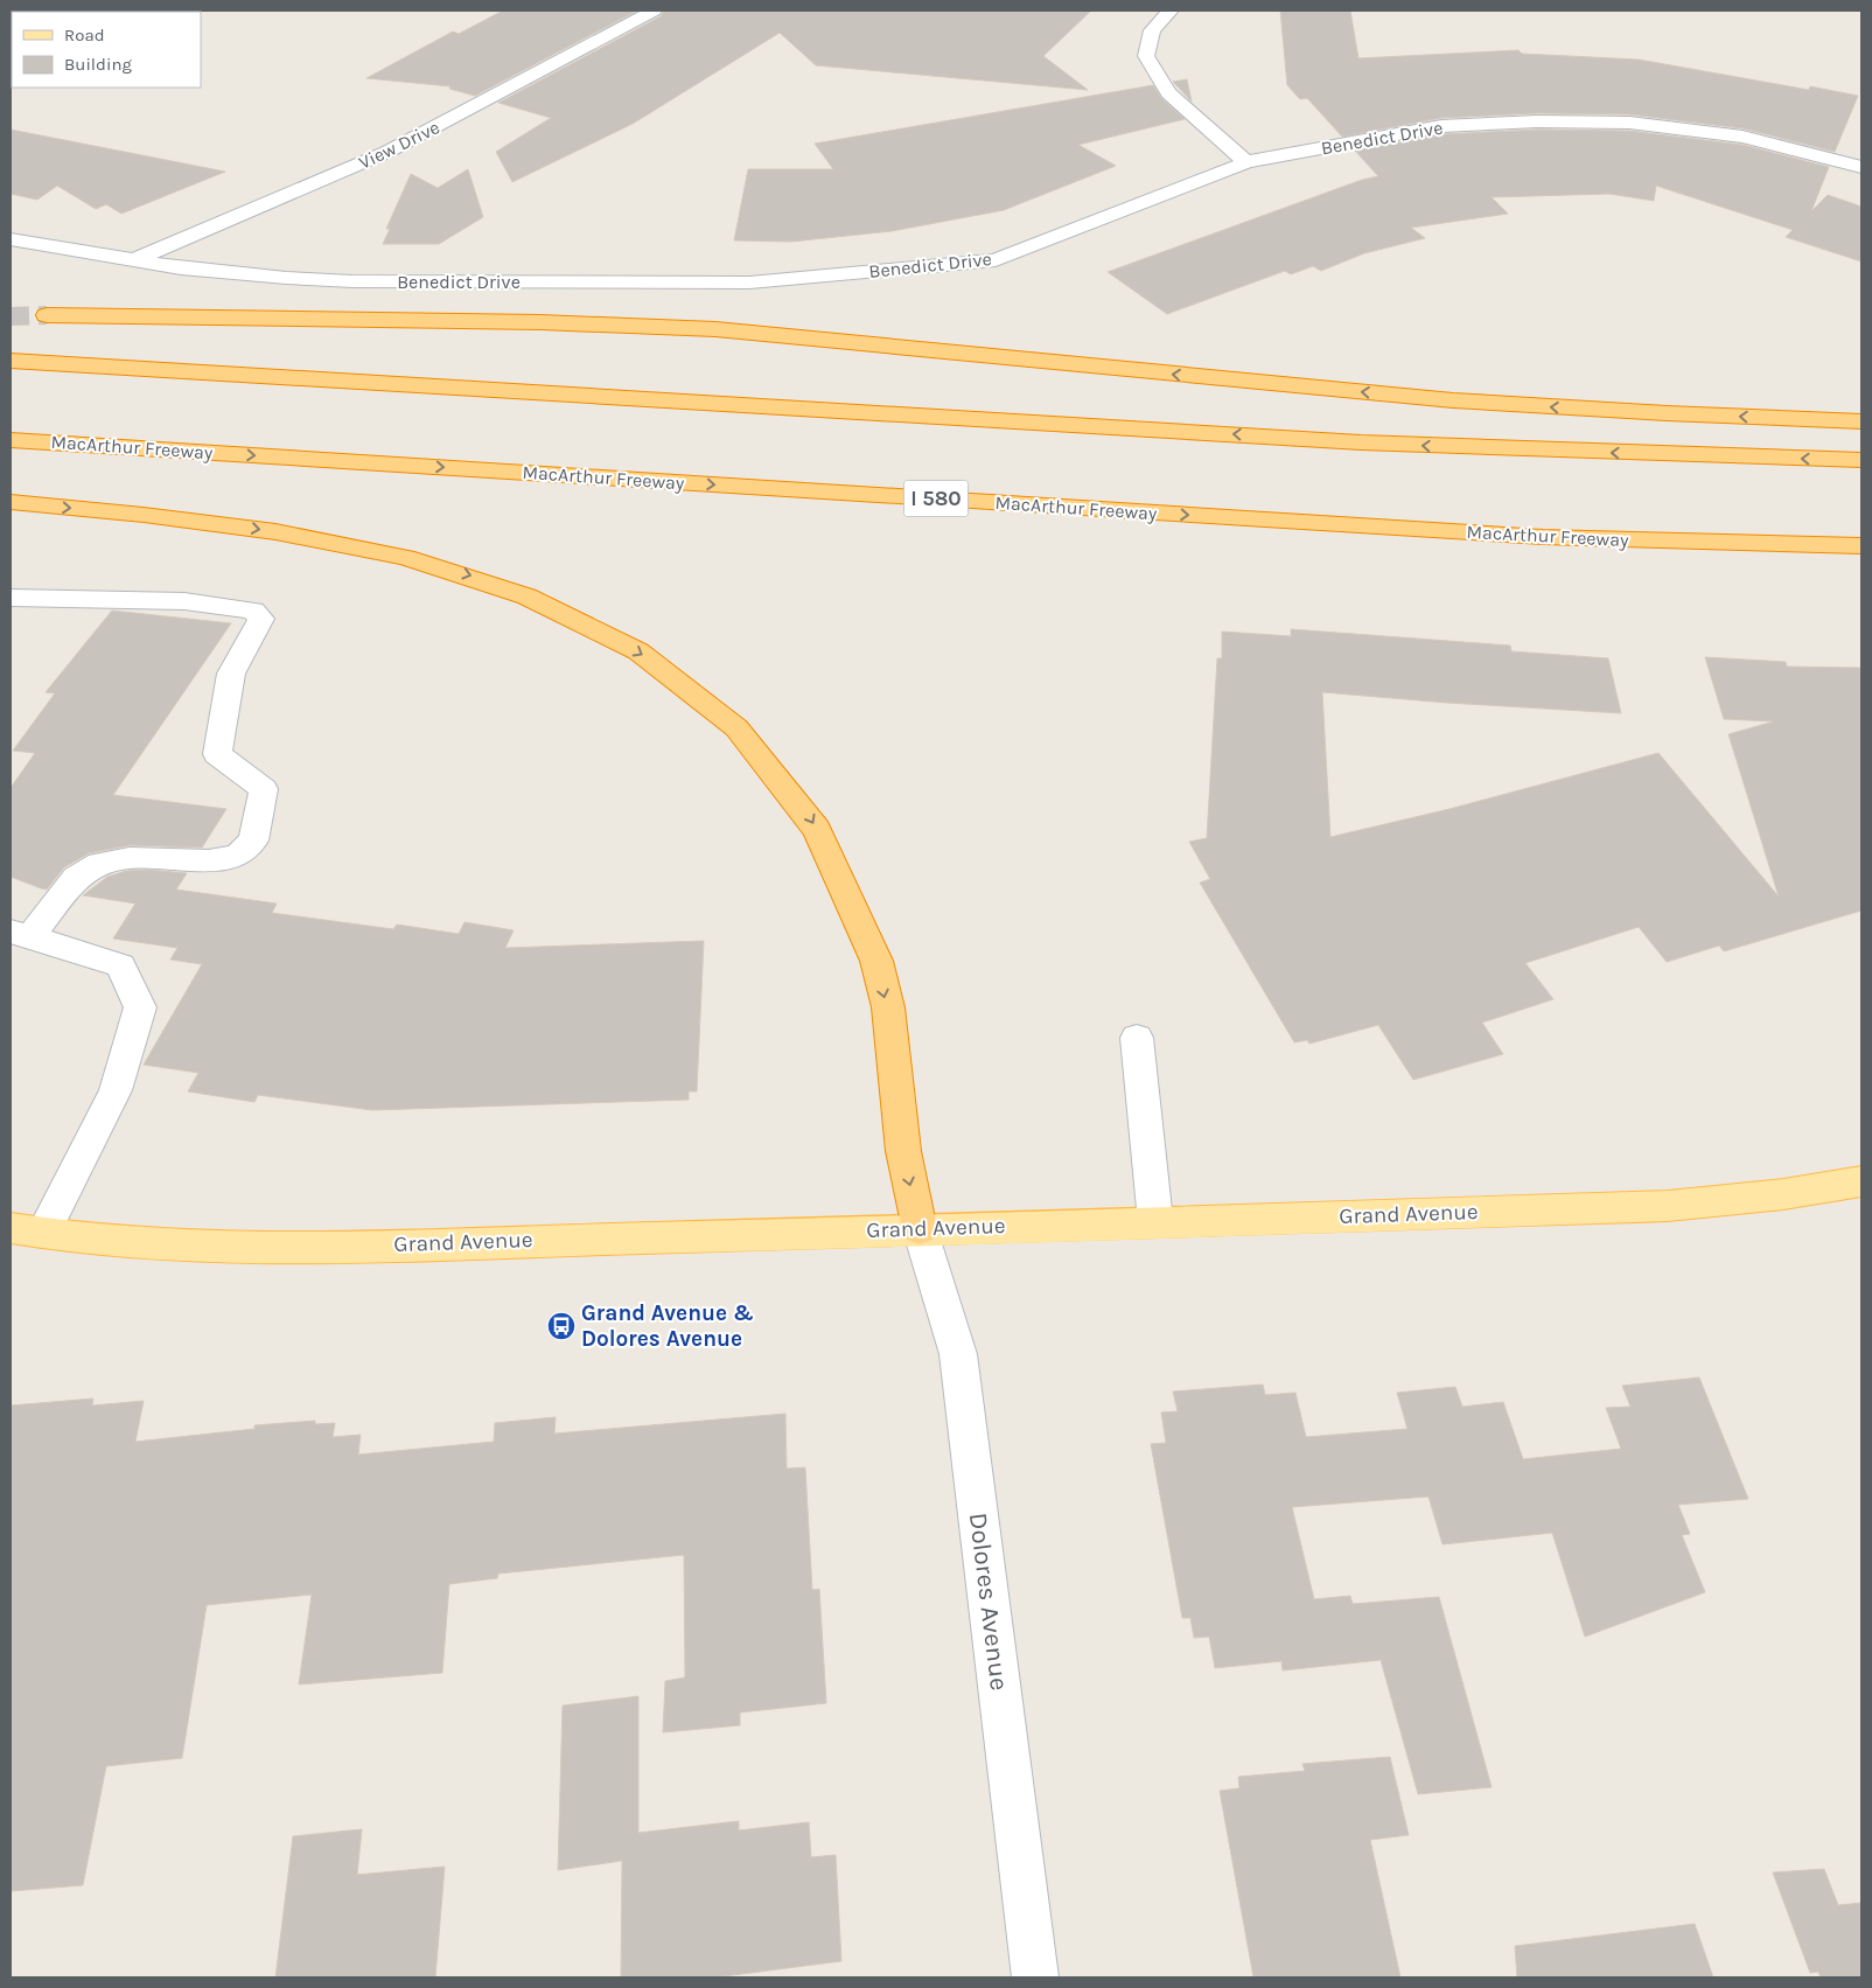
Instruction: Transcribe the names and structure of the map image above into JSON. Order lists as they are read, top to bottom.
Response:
{
  "streets": {
    "highway": ["MacArthur Freeway", "I 580"],
    "main road": ["Grand Avenue"],
    "street": ["Benedict Drive", "View Drive", "Dolores Avenue"]
  },
  "crossings": [
    ["Benedict Drive", "View Drive"],
    ["Grand Avenue", "Dolores Avenue"]
  ],
  "places": {
    "bus stop": ["Grand Avenue & Dolores Avenue"]
  },
  "legend": ["Road", "Building"]
}
